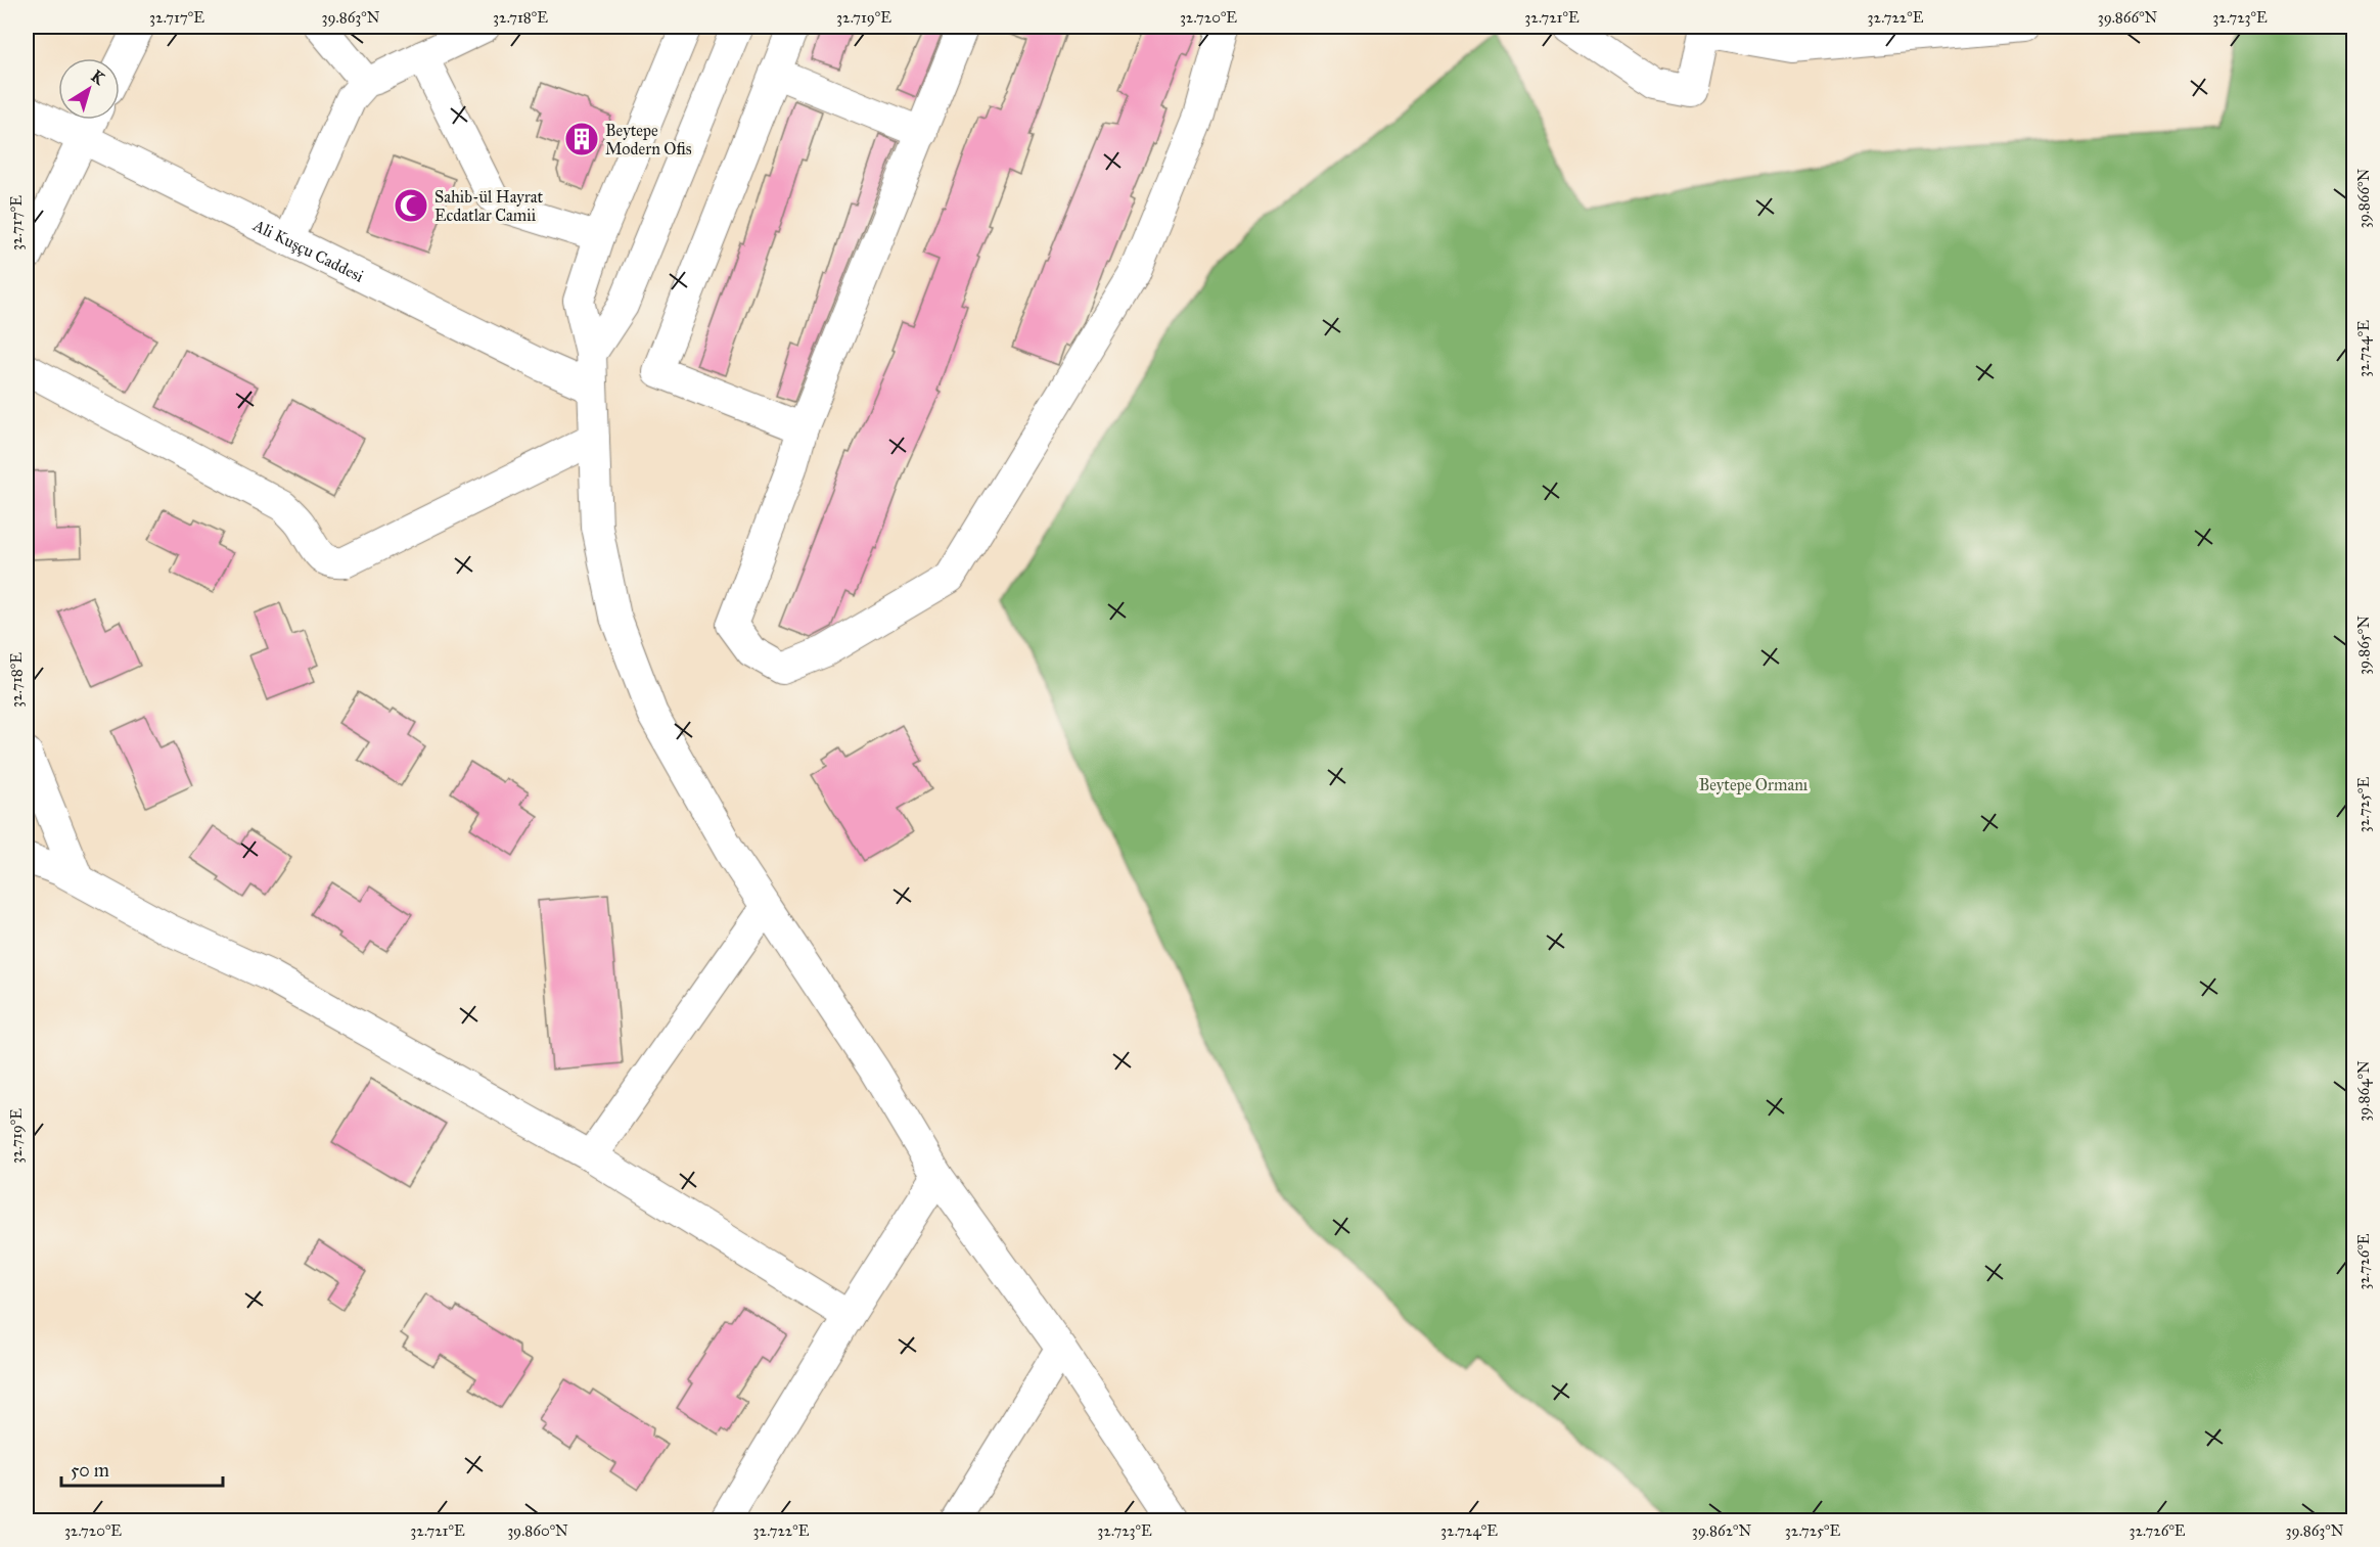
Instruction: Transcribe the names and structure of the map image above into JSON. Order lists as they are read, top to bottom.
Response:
{
  "streets": {
    "street": ["Ali Kuşçu Caddesi"]
  },
  "parks": ["Beytepe Ormanı"],
  "places": {
    "building": ["Beytepe Modern Ofis"],
    "mosque": ["Sahib-ül Hayrat Ecdatlar Camii"]
  },
  "scale_bar": "50 m",
  "north": "top right",
  "coordinates": [
    "32.717°E",
    "39.863°N",
    "32.718°E",
    "32.719°E",
    "32.720°E",
    "32.721°E",
    "32.722°E",
    "39.866°N",
    "32.723°E",
    "32.724°E",
    "39.865°N",
    "32.725°E",
    "39.864°N",
    "32.726°E",
    "39.860°N",
    "39.862°N"
  ]
}
